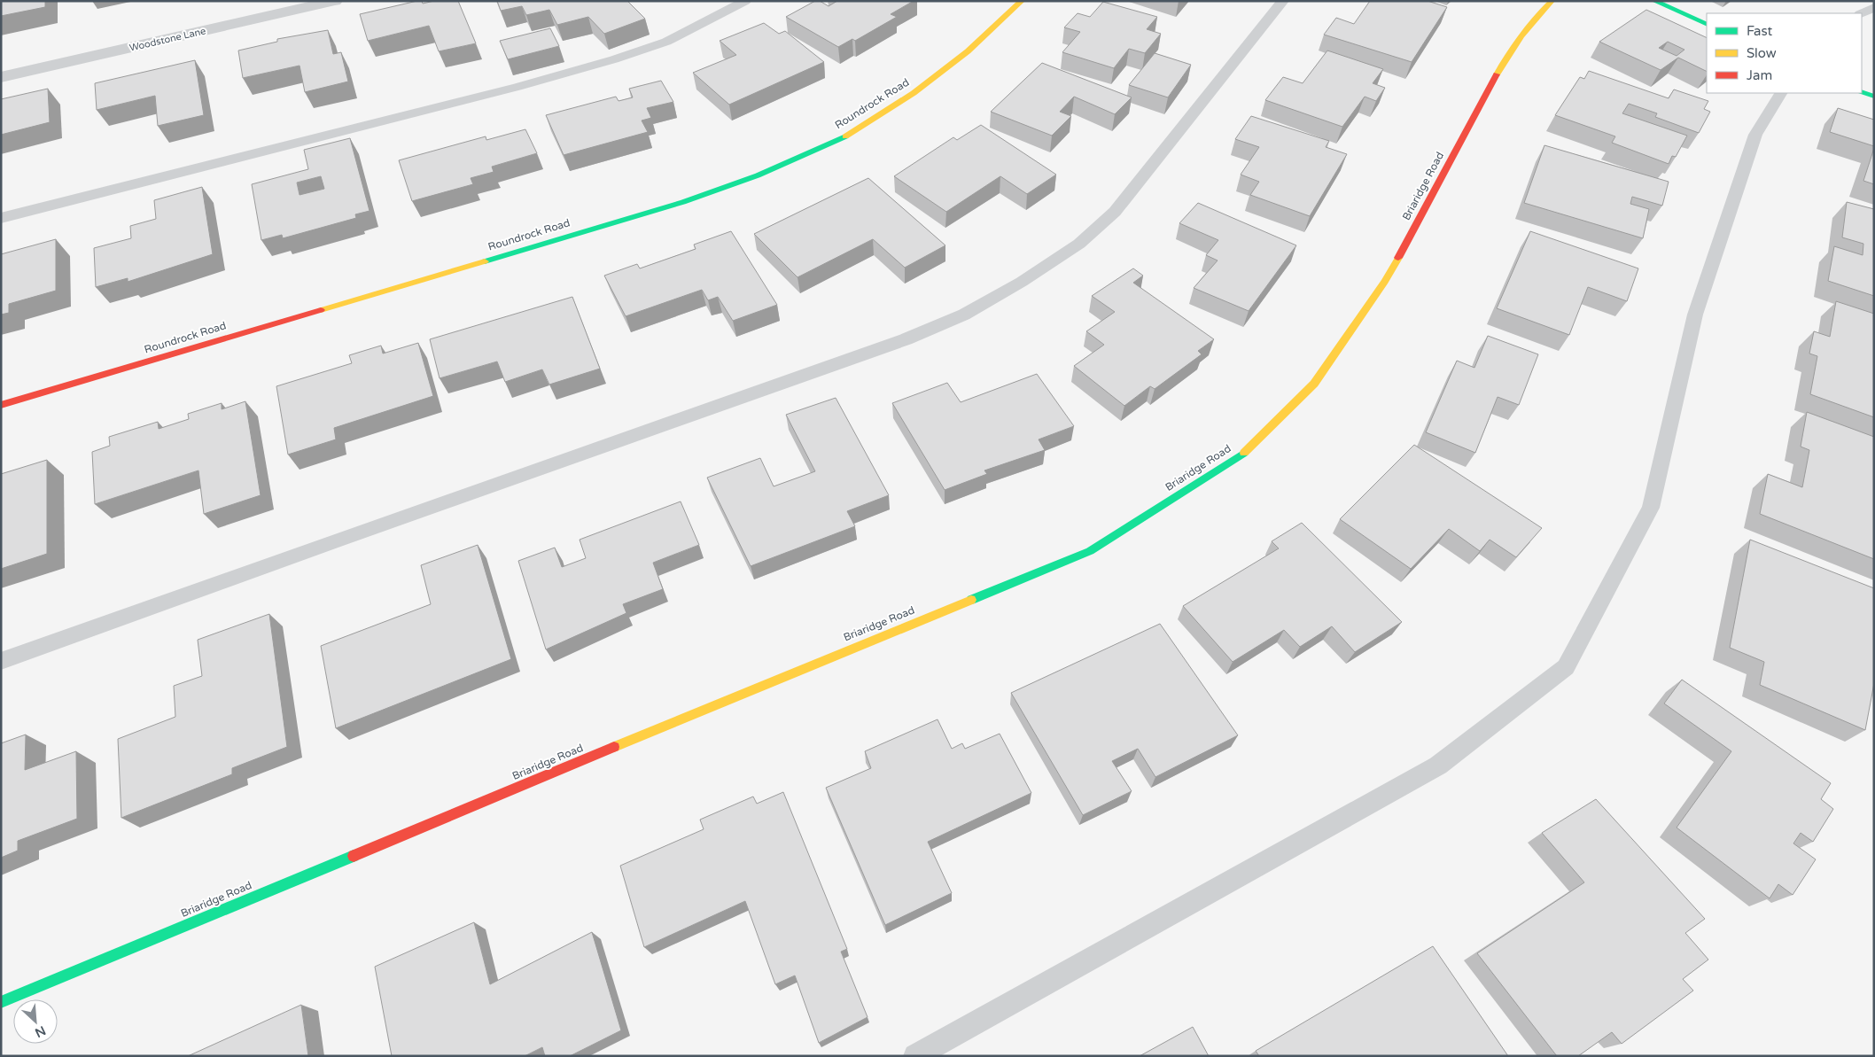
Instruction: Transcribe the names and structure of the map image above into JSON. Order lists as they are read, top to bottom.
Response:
{
  "streets": {
    "street": ["Woodstone Lane", "Roundrock Road", "Briaridge Road"]
  },
  "legend": ["Fast", "Slow", "Jam"],
  "north": "bottom right"
}
